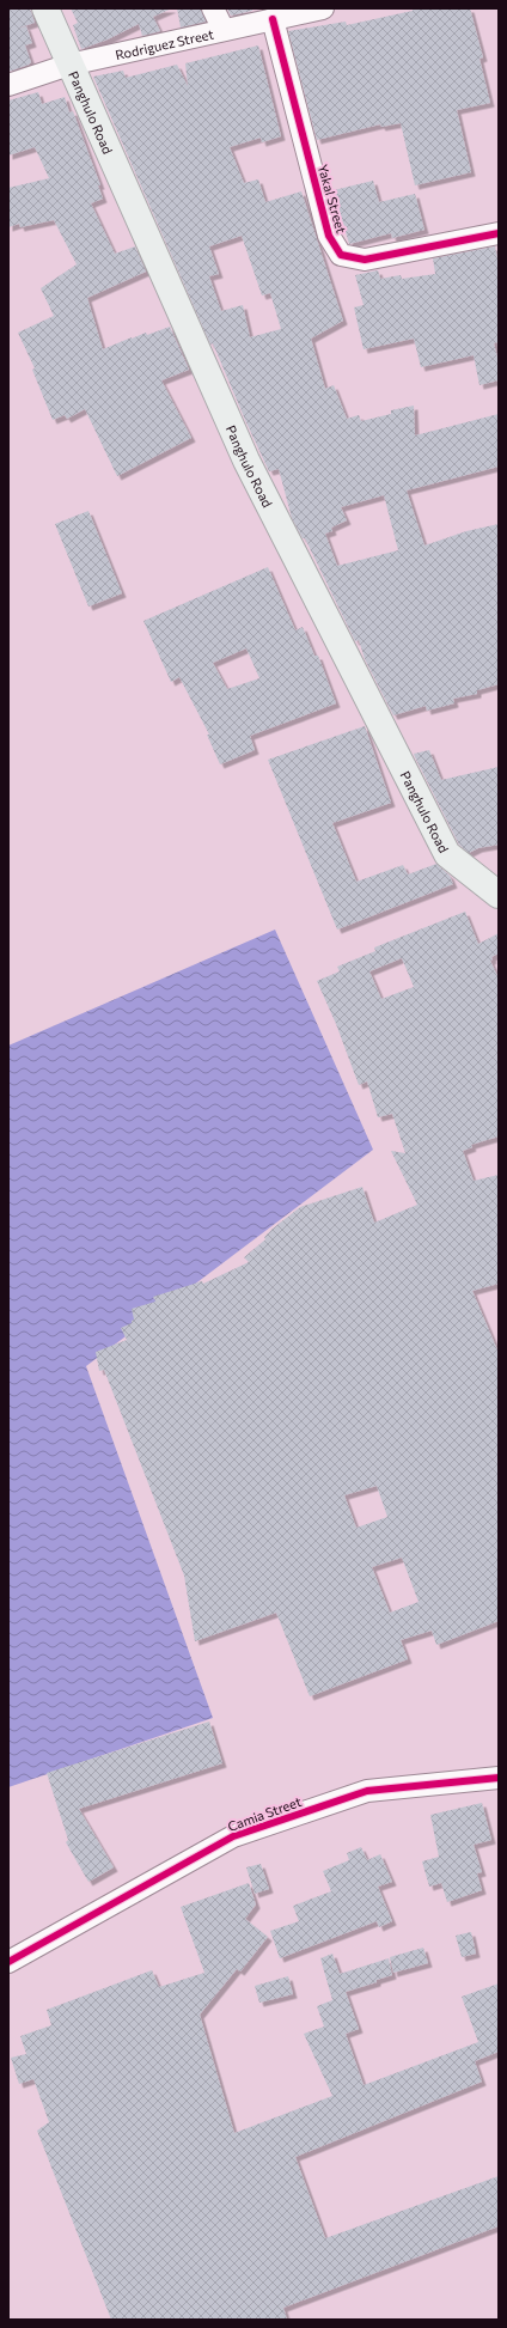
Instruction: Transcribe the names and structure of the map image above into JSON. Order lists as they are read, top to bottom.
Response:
{
  "streets": {
    "main road": ["Panghulo Road"],
    "street": ["Rodriguez Street", "Yakal Street", "Camia Street"]
  },
  "crossings": [
    ["Rodriguez Street", "Panghulo Road"],
    ["Rodriguez Street", "Yakal Street"]
  ]
}
